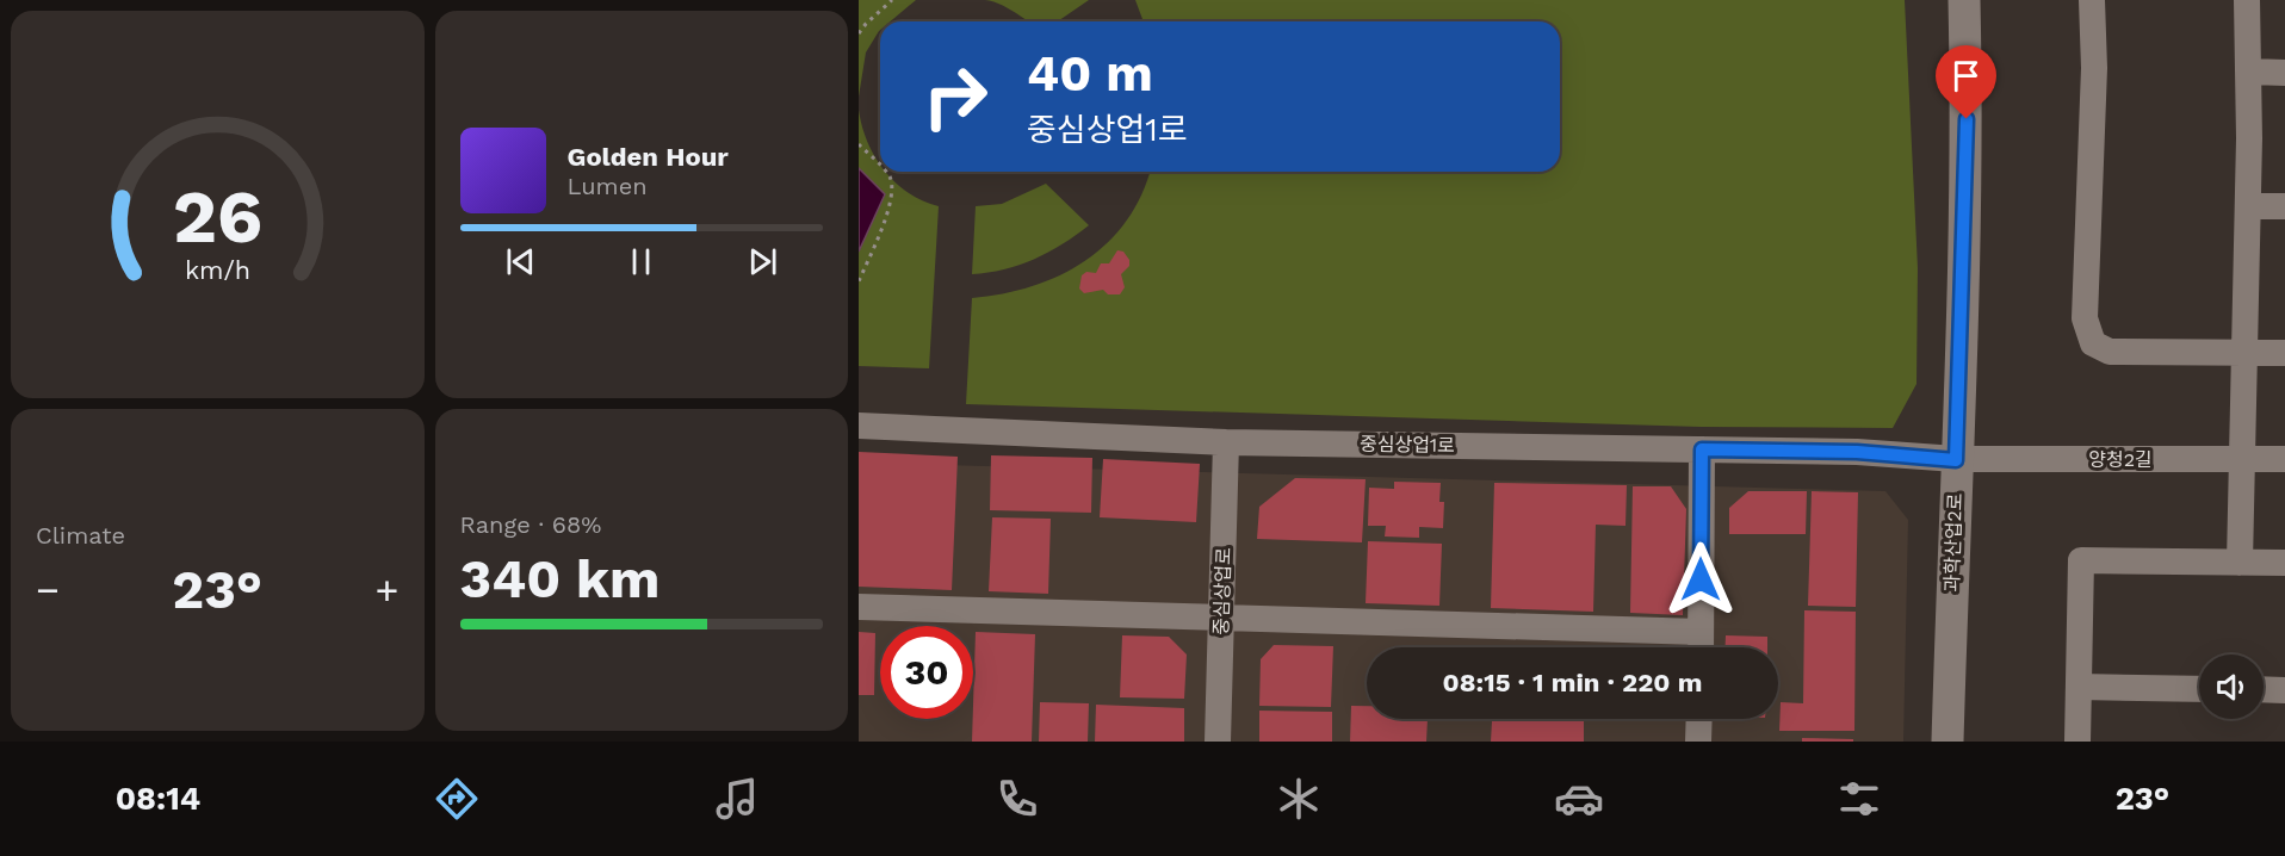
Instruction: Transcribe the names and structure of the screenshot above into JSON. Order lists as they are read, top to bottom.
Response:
{
  "streets": {
    "street": [
      "중심상업1로",
      "양청2길",
      "과학산업2로",
      "중심상업로"
    ]
  },
  "crossings": [
    ["중심상업1로", "양청2길"],
    ["중심상업1로", "과학산업2로"],
    ["중심상업1로", "중심상업로"],
    ["양청2길", "과학산업2로"]
  ],
  "page": {
    "turn": ["40 m", "중심상업1로"],
    "song": ["Golden Hour", "Lumen"],
    "tile": [
      "Climate",
      ["Range · 68%", "340 km"]
    ],
    "heat": ["−", "23°", "+"],
    "limit": "30",
    "trip": "08:15 · 1 min · 220 m",
    "tabs": ["08:14", "23°"],
    "gauge": ["26", "km/h"]
  }
}
